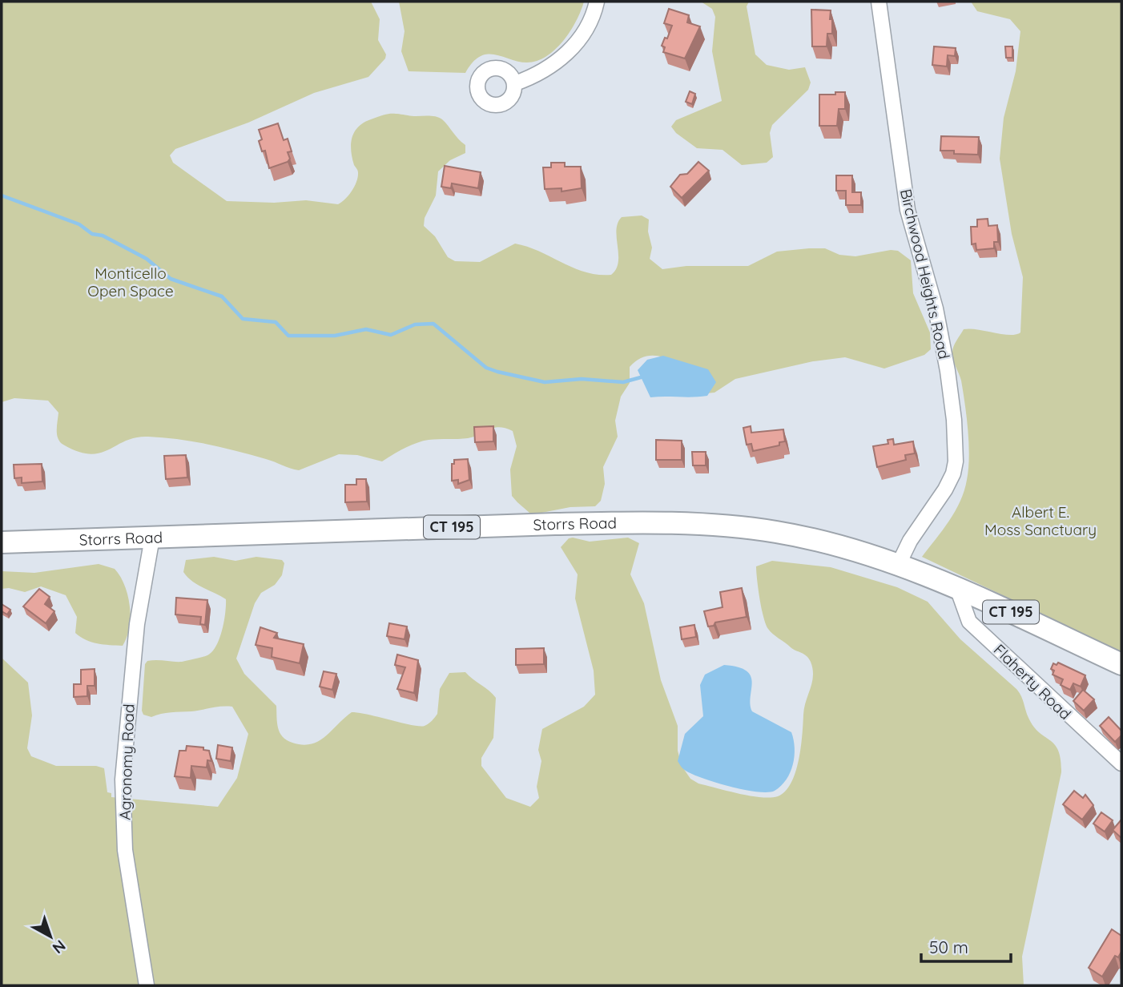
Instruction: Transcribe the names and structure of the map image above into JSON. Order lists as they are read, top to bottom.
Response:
{
  "streets": {
    "main road": ["Storrs Road", "CT 195"],
    "street": ["Birchwood Heights Road", "Flaherty Road", "Agronomy Road"]
  },
  "crossings": [
    ["Birchwood Heights Road", "Storrs Road"],
    ["Storrs Road", "Flaherty Road"],
    ["Storrs Road", "Agronomy Road"]
  ],
  "parks": ["Monticello Open Space", "Albert E. Moss Sanctuary"],
  "scale_bar": "50 m",
  "north": "bottom right"
}
